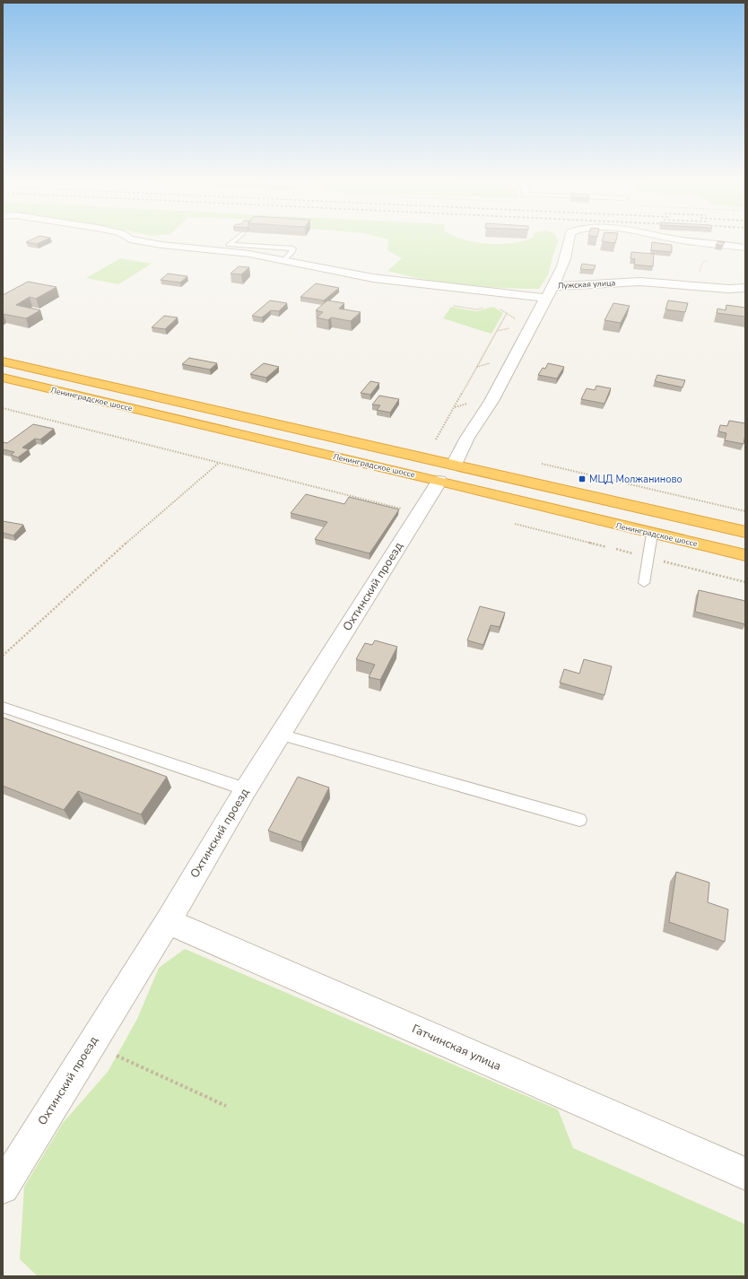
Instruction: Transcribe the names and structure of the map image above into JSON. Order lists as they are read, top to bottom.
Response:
{
  "streets": {
    "highway": ["Ленинградское шоссе"],
    "street": ["Лужская улица", "Охтинский проезд", "Гатчинская улица"]
  },
  "crossings": [
    ["Лужская улица", "Охтинский проезд"],
    ["Ленинградское шоссе", "Охтинский проезд"],
    ["Охтинский проезд", "Гатчинская улица"]
  ],
  "places": {
    "transit": ["МЦД Молжаниново"]
  }
}
